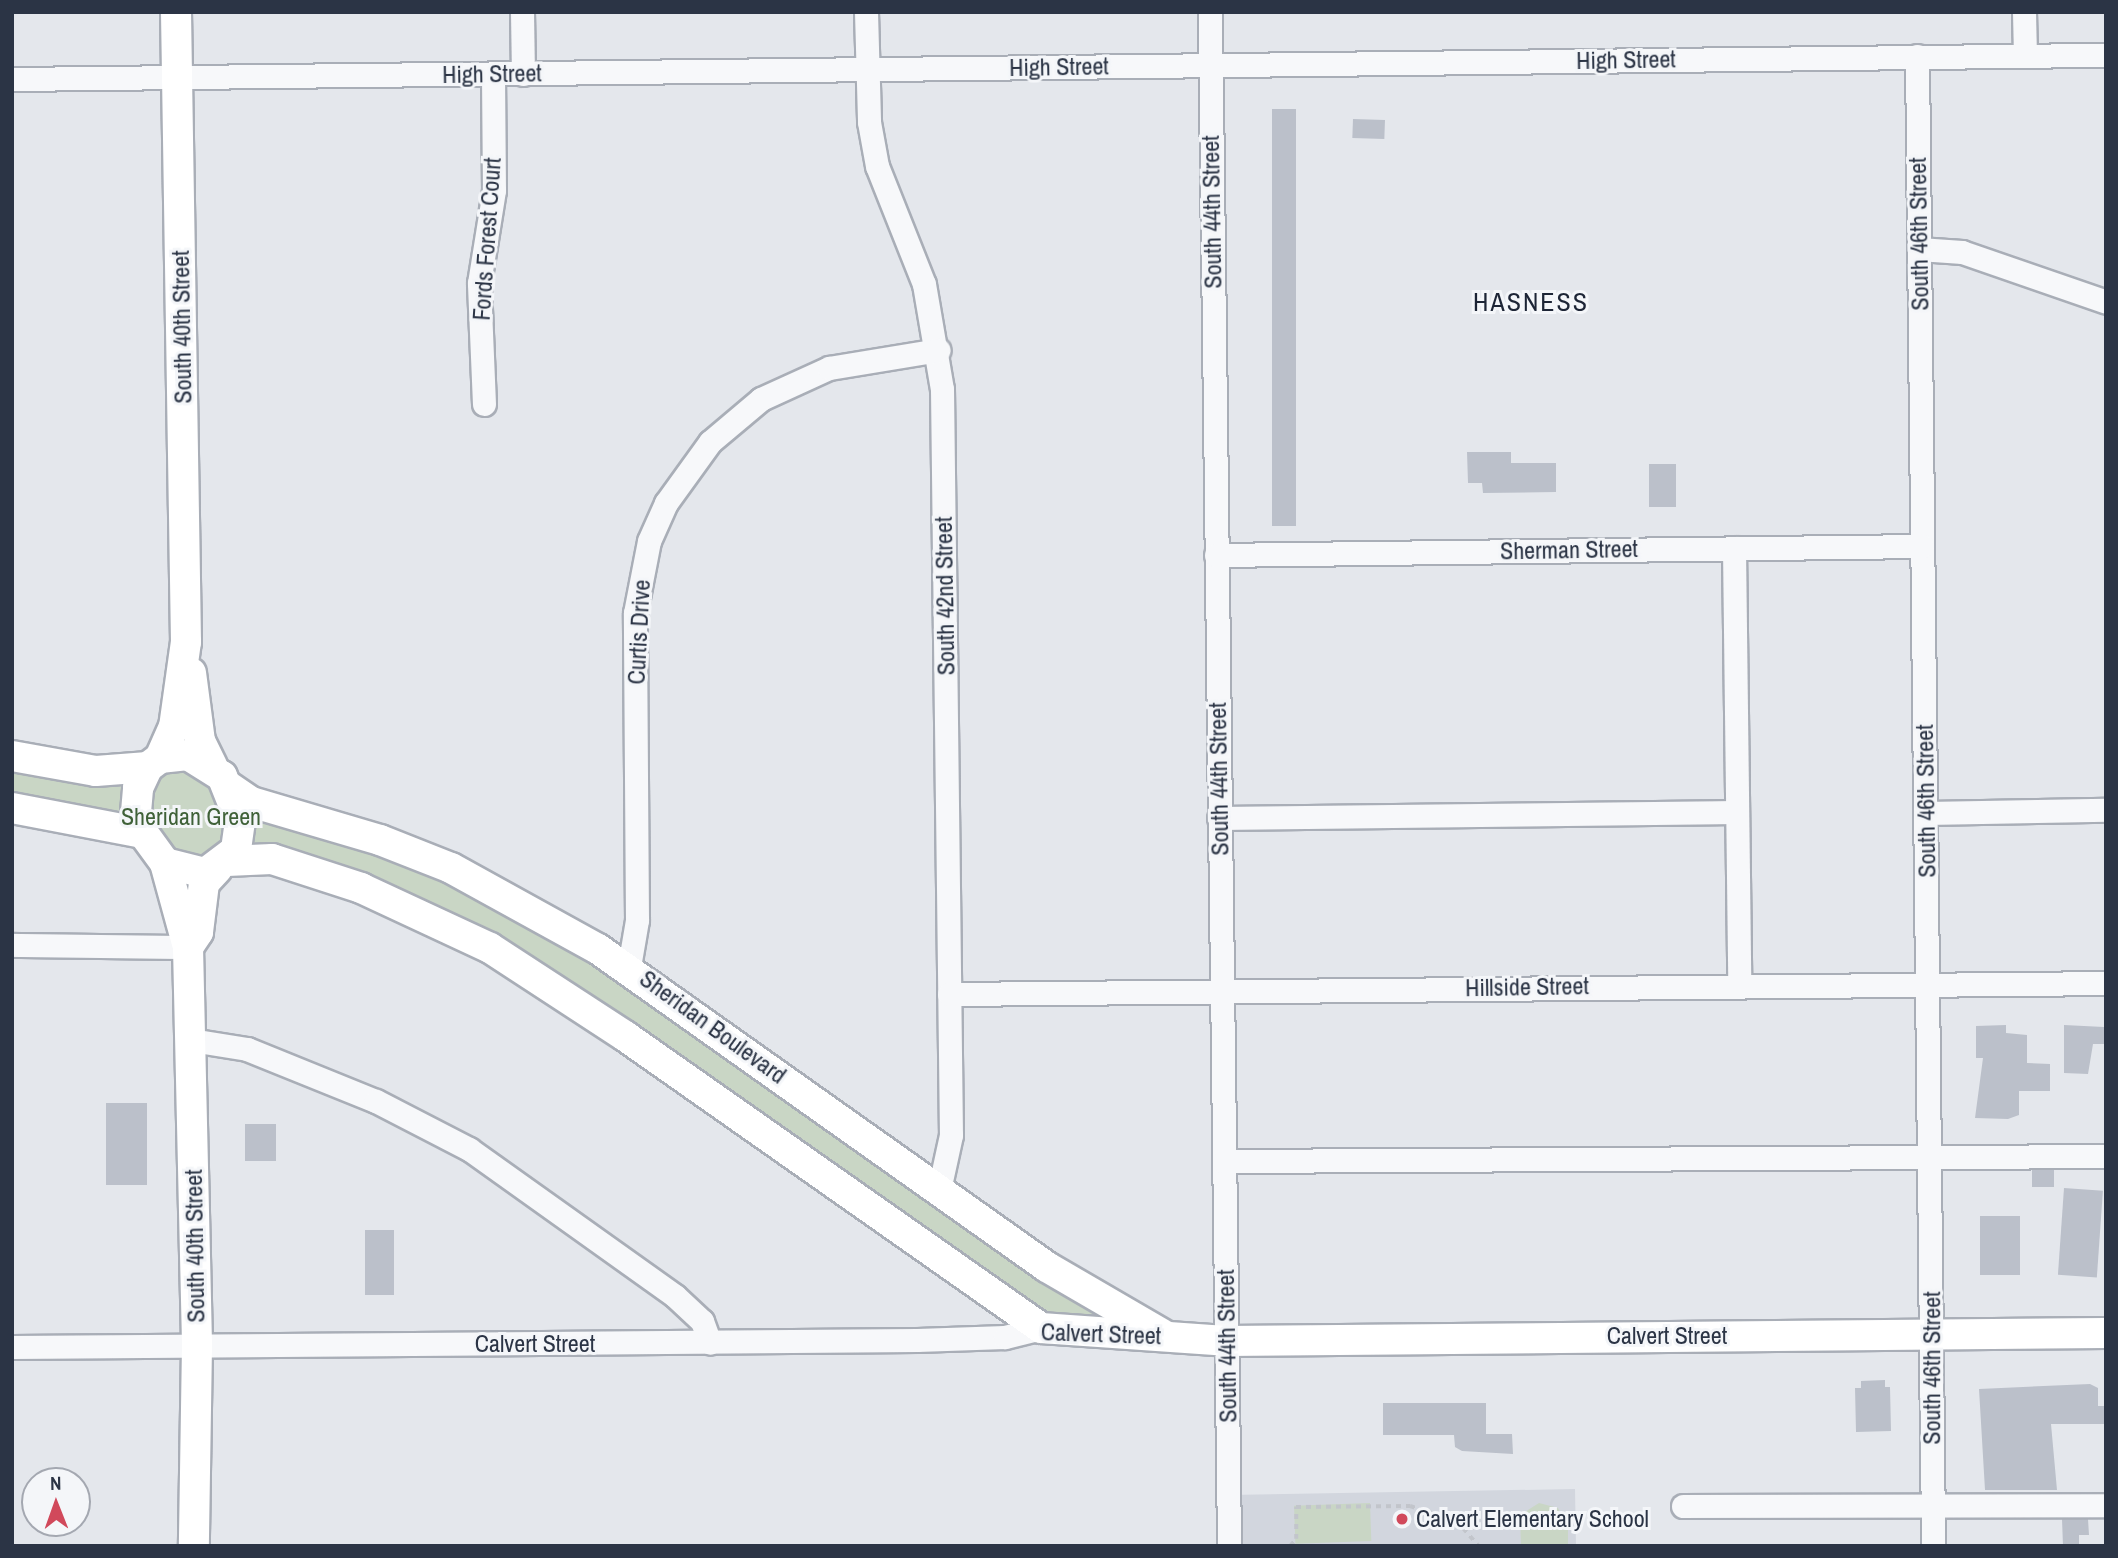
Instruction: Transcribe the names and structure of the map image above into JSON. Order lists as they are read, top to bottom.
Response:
{
  "streets": {
    "main road": ["South 40th Street", "Sheridan Boulevard", "Calvert Street"],
    "street": [
      "High Street",
      "South 44th Street",
      "South 46th Street",
      "Fords Forest Court",
      "Sherman Street",
      "South 42nd Street",
      "Curtis Drive",
      "Hillside Street"
    ]
  },
  "crossings": [
    ["High Street", "South 44th Street"],
    ["High Street", "South 46th Street"],
    ["High Street", "Fords Forest Court"],
    ["High Street", "South 40th Street"],
    ["High Street", "South 42nd Street"],
    ["South 44th Street", "Sherman Street"],
    ["South 44th Street", "Hillside Street"],
    ["South 44th Street", "Calvert Street"],
    ["South 46th Street", "Sherman Street"],
    ["South 46th Street", "Hillside Street"],
    ["South 46th Street", "Calvert Street"],
    ["South 40th Street", "Sheridan Boulevard"],
    ["South 40th Street", "Calvert Street"],
    ["South 42nd Street", "Curtis Drive"],
    ["South 42nd Street", "Hillside Street"],
    ["South 42nd Street", "Sheridan Boulevard"],
    ["Curtis Drive", "Sheridan Boulevard"],
    ["Sheridan Boulevard", "Calvert Street"]
  ],
  "districts": ["HASNESS"],
  "parks": ["Sheridan Green"],
  "places": ["Calvert Elementary School"],
  "north": "top"
}
